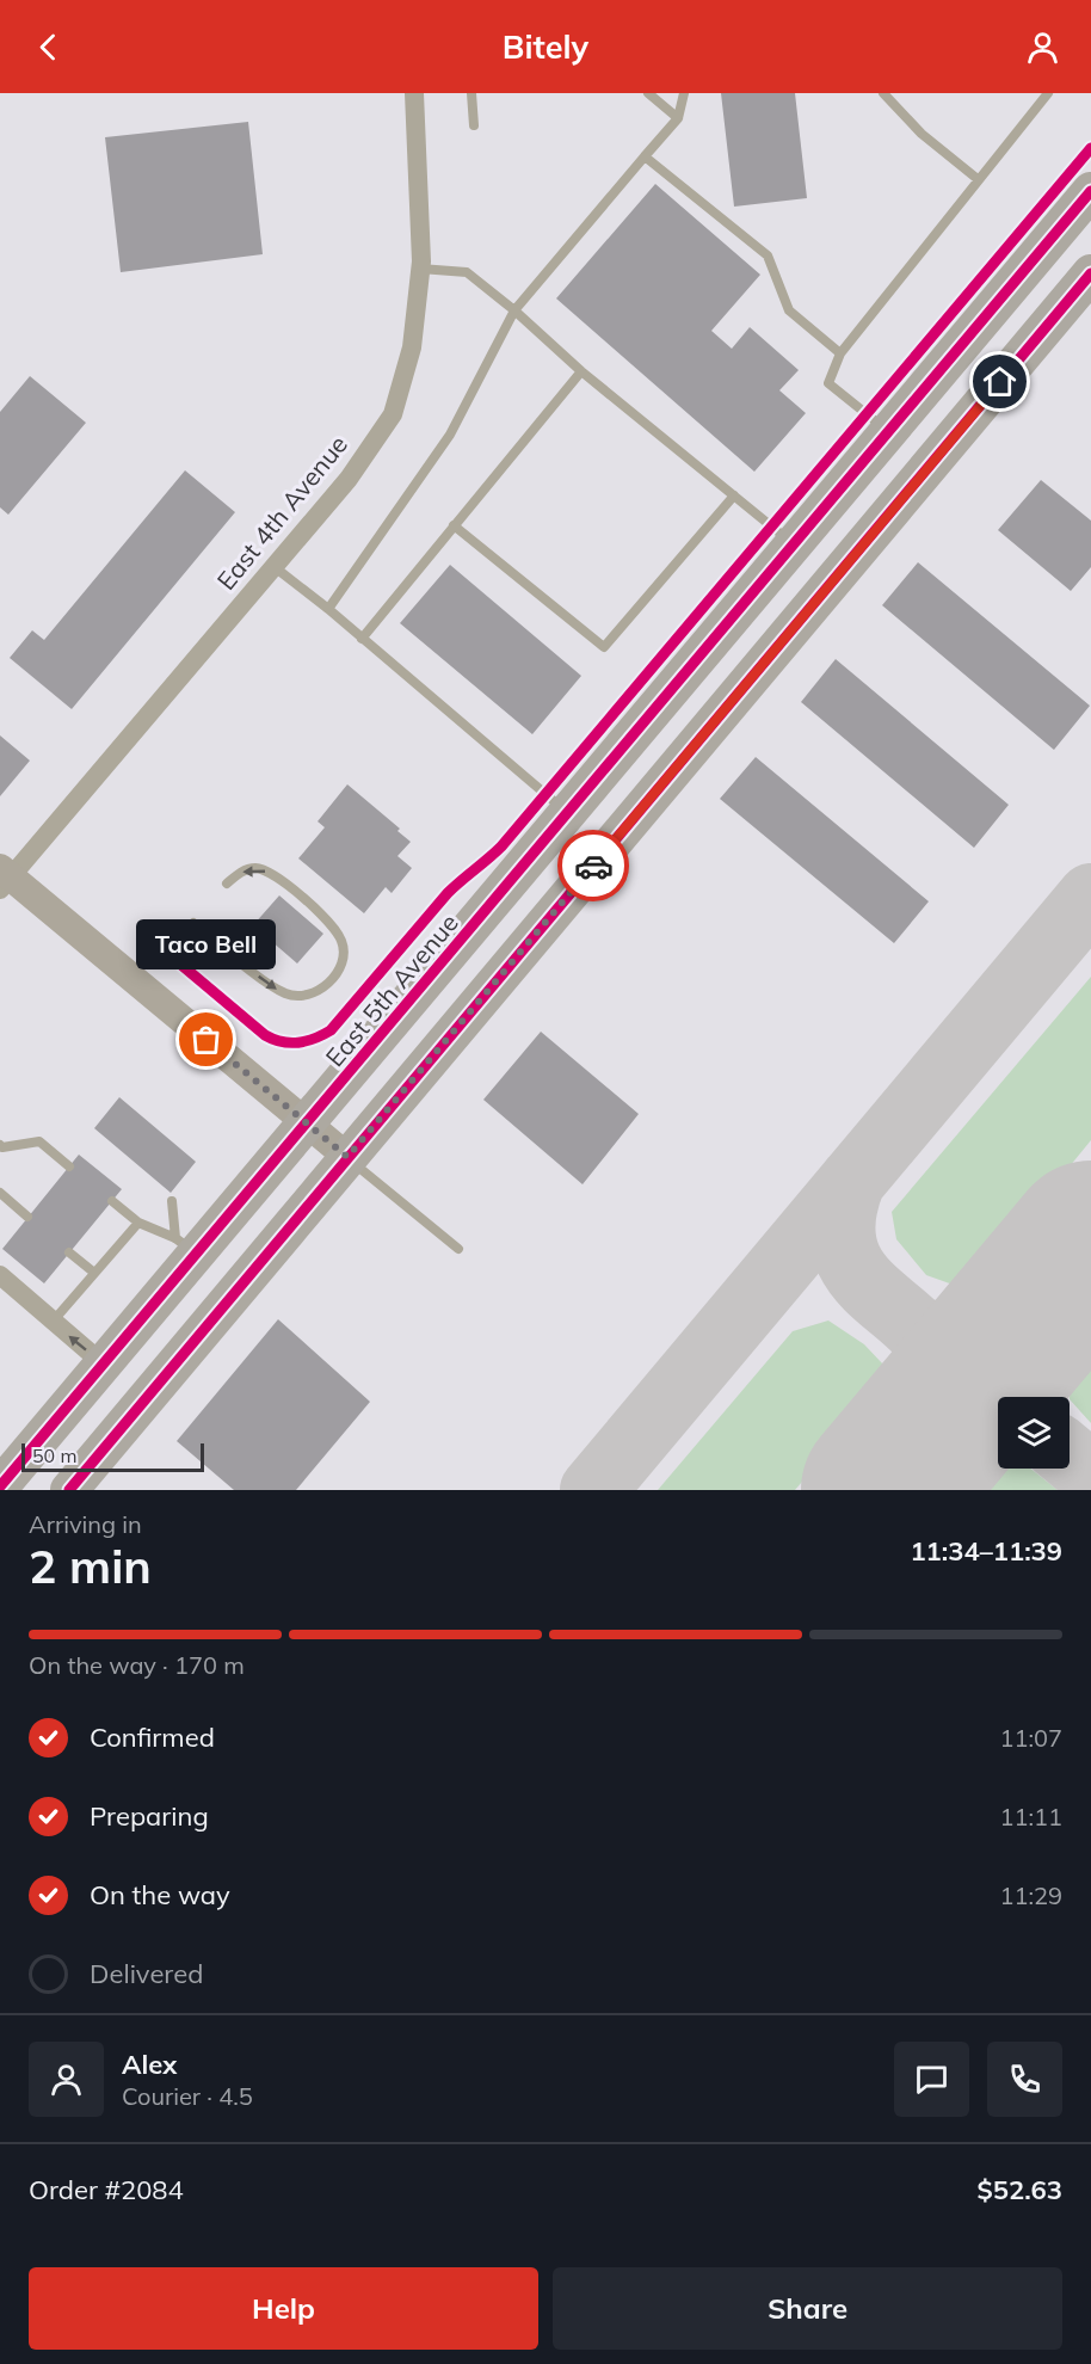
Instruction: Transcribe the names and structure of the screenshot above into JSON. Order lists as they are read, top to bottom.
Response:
{
  "streets": {
    "highway": ["East 5th Avenue"],
    "street": ["East 4th Avenue"]
  },
  "places": ["Taco Bell"],
  "scale_bar": "50 m",
  "page": {
    "header": "Bitely",
    "bubble": "Taco Bell",
    "scale": "50 m",
    "heading": ["2 min", "Arriving in", "11:34–11:39"],
    "panel": [
      "Alex",
      "Courier · 4.5",
      "Order #2084",
      "$52.63"
    ],
    "bar": "On the way · 170 m",
    "list": [
      ["Confirmed", "11:07"],
      ["Preparing", "11:11"],
      ["On the way", "11:29"],
      "Delivered"
    ],
    "buttons": ["Help", "Share"]
  }
}
